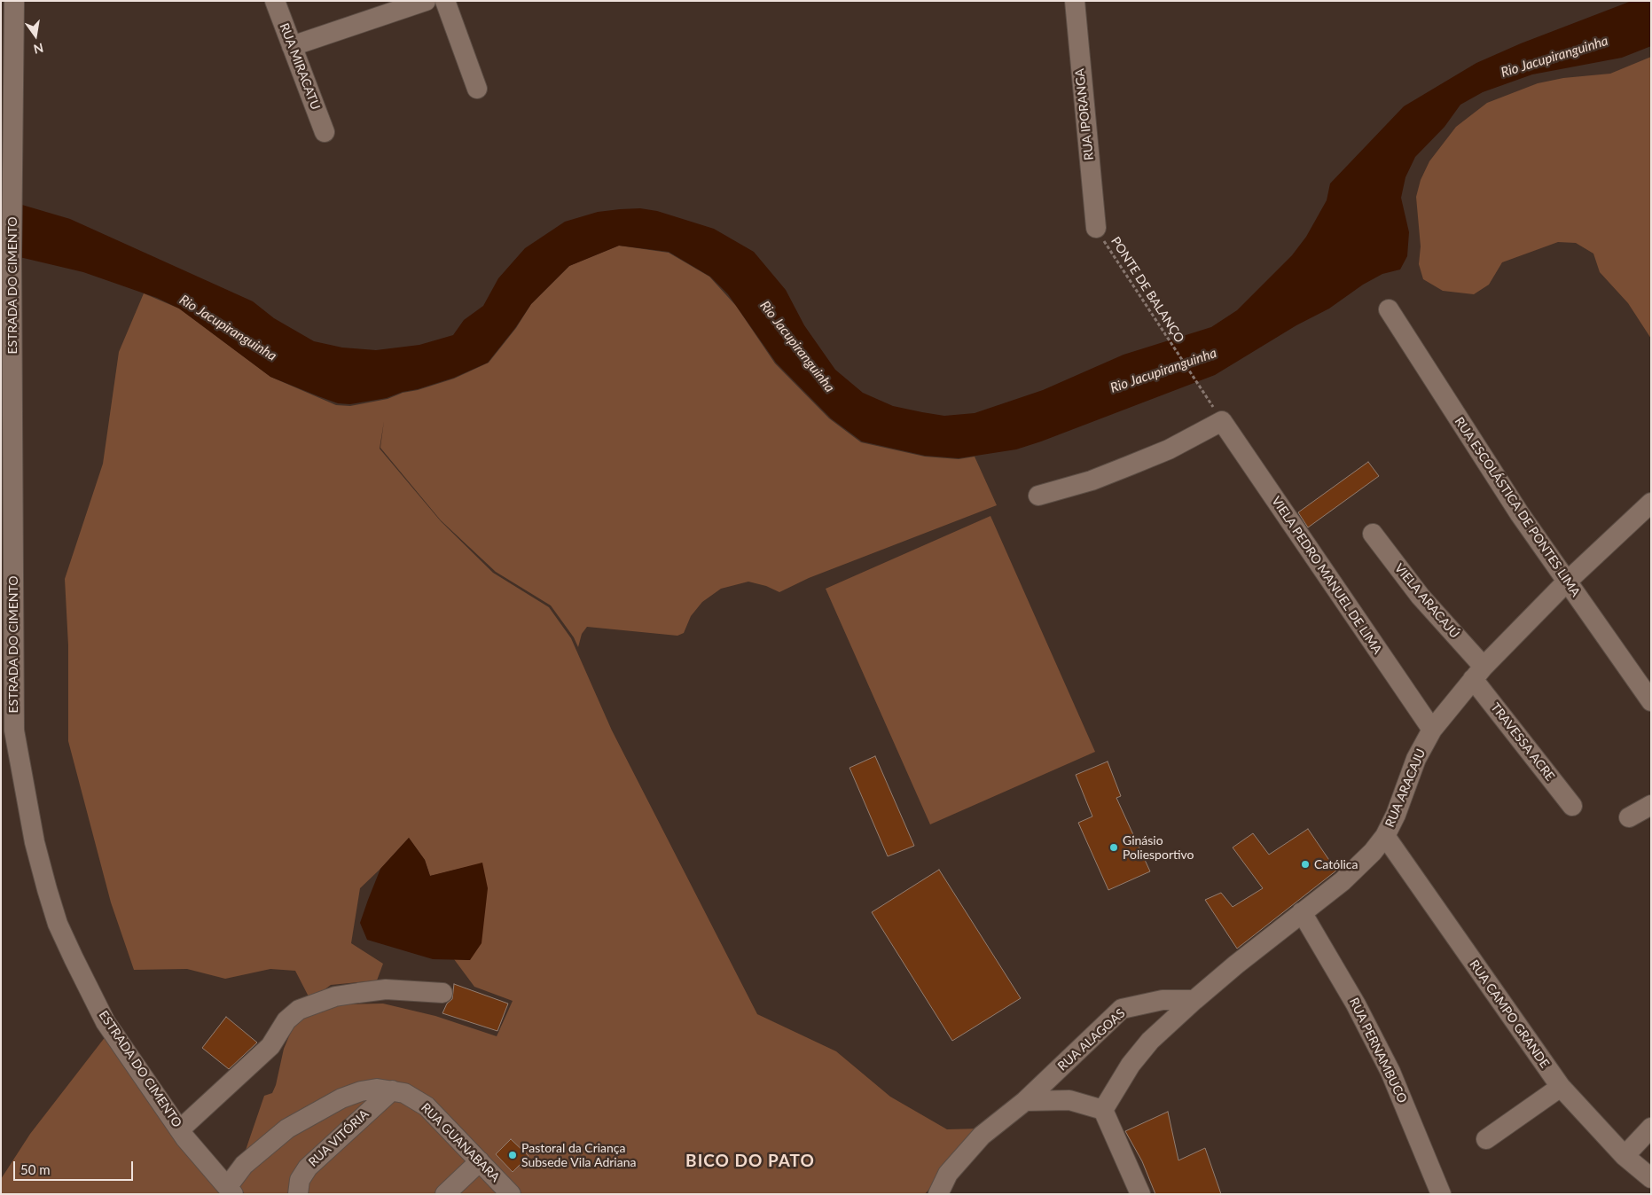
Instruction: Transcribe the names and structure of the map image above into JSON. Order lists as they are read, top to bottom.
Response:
{
  "streets": {
    "street": [
      "RUA MIRACATU",
      "RUA IPORANGA",
      "ESTRADA DO CIMENTO",
      "RUA ESCOLÁSTICA DE PONTES LIMA",
      "VIELA PEDRO MANUEL DE LIMA",
      "VIELA ARACAJÚ",
      "TRAVESSA ACRE",
      "RUA ARACAJU",
      "RUA CAMPO GRANDE",
      "RUA ALAGOAS",
      "RUA PERNAMBUCO",
      "RUA VITÓRIA",
      "RUA GUANABARA"
    ],
    "path": ["PONTE DE BALANÇO"]
  },
  "crossings": [
    ["RUA IPORANGA", "PONTE DE BALANÇO"],
    ["ESTRADA DO CIMENTO", "RUA GUANABARA"],
    ["PONTE DE BALANÇO", "VIELA PEDRO MANUEL DE LIMA"],
    ["RUA ESCOLÁSTICA DE PONTES LIMA", "RUA ARACAJU"],
    ["VIELA PEDRO MANUEL DE LIMA", "RUA ARACAJU"],
    ["VIELA ARACAJÚ", "TRAVESSA ACRE"],
    ["VIELA ARACAJÚ", "RUA ARACAJU"],
    ["TRAVESSA ACRE", "RUA ARACAJU"],
    ["RUA ARACAJU", "RUA CAMPO GRANDE"],
    ["RUA ARACAJU", "RUA ALAGOAS"],
    ["RUA ARACAJU", "RUA PERNAMBUCO"],
    ["RUA VITÓRIA", "RUA GUANABARA"]
  ],
  "districts": ["BICO DO PATO"],
  "water": ["Rio Jacupiranguinha"],
  "places": ["Ginásio Poliesportivo", "Católica", "Pastoral da Criança Subsede Vila Adriana"],
  "scale_bar": "50 m",
  "north": "bottom"
}
